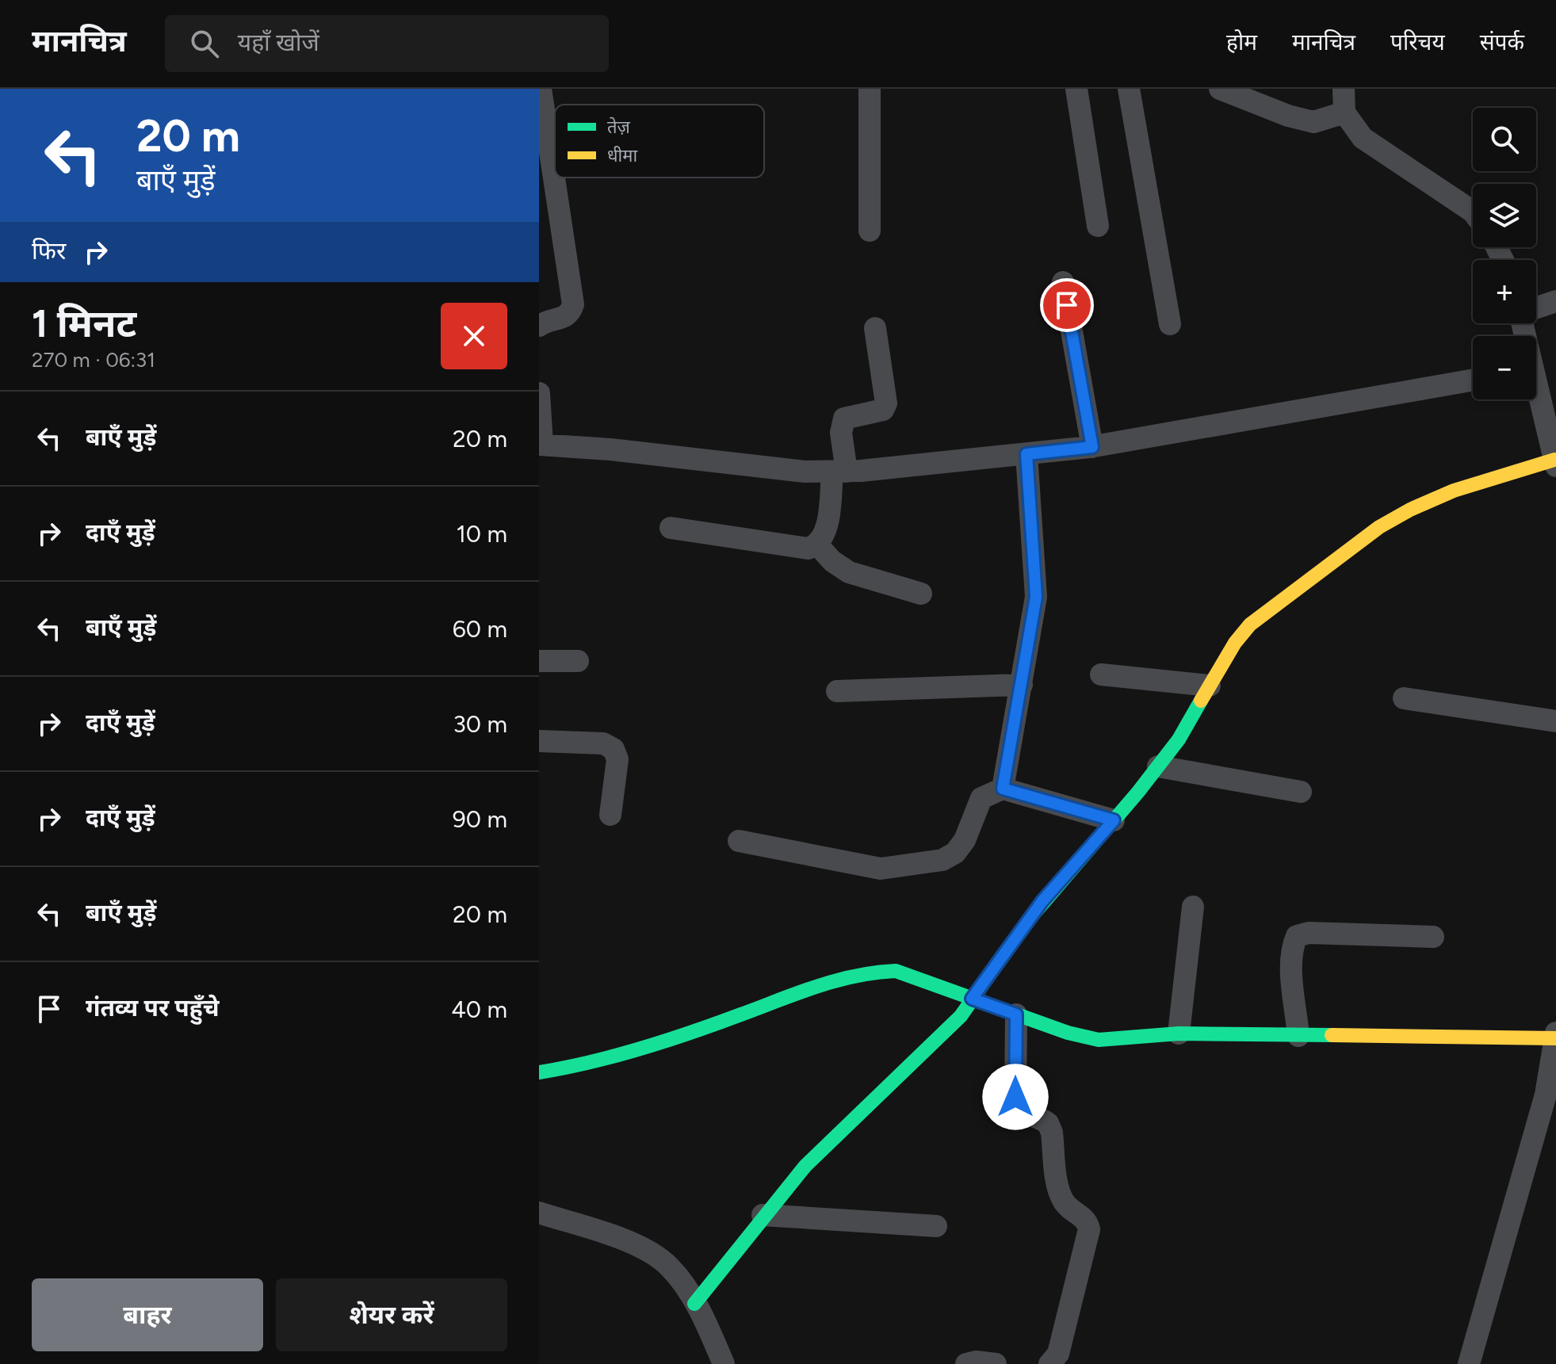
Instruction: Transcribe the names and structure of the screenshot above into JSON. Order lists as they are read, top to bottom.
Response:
{
  "legend": ["तेज़", "धीमा"],
  "page": {
    "header": "मानचित्र",
    "search": "यहाँ खोजें",
    "nav": [
      "होम",
      "मानचित्र",
      "परिचय",
      "संपर्क"
    ],
    "turn": ["20 m", "बाएँ मुड़ें"],
    "map_buttons": ["+", "−"],
    "then": "फिर",
    "heading": ["1 मिनट", "270 m · 06:31"],
    "list": [
      {
        "name": "बाएँ मुड़ें",
        "value": "20 m"
      },
      {
        "name": "दाएँ मुड़ें",
        "value": "10 m"
      },
      {
        "name": "बाएँ मुड़ें",
        "value": "60 m"
      },
      {
        "name": "दाएँ मुड़ें",
        "value": "30 m"
      },
      {
        "name": "दाएँ मुड़ें",
        "value": "90 m"
      },
      {
        "name": "बाएँ मुड़ें",
        "value": "20 m"
      },
      {
        "name": "गंतव्य पर पहुँचे",
        "value": "40 m"
      }
    ],
    "buttons": ["बाहर", "शेयर करें"]
  }
}
